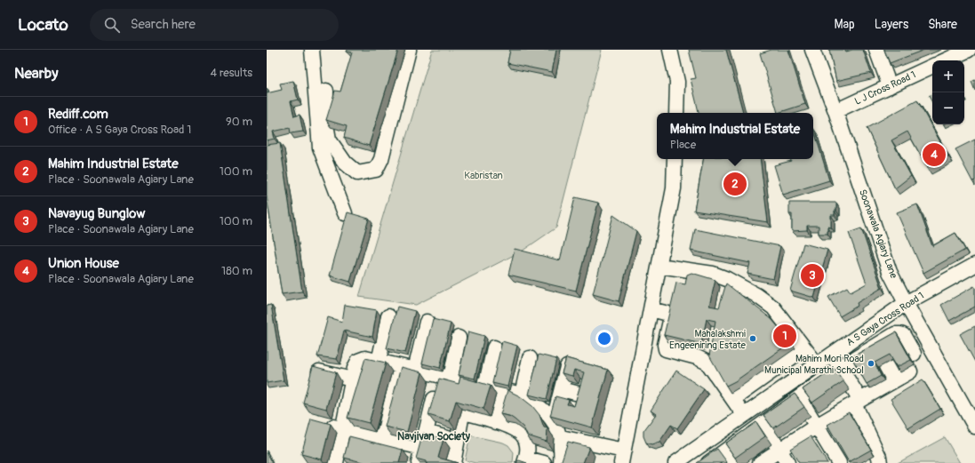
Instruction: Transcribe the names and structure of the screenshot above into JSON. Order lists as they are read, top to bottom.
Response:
{
  "streets": {
    "street": ["L J Cross Road 1", "Soonawala Agiary Lane", "A S Gaya Cross Road 1"]
  },
  "crossings": [
    ["L J Cross Road 1", "Soonawala Agiary Lane"],
    ["Soonawala Agiary Lane", "A S Gaya Cross Road 1"]
  ],
  "districts": ["Navjivan Society"],
  "parks": ["Kabristan"],
  "places": ["Mahalakshmi Engeeniring Estate", "Mahim Mori Road Municipal Marathi School"],
  "page": {
    "header": "Locato",
    "search": "Search here",
    "nav": ["Map", "Layers", "Share"],
    "heading": ["Nearby", "4 results"],
    "map_buttons": ["+", "−"],
    "list": [
      {
        "mark": "1",
        "name": "Rediff.com",
        "note": "Office · A S Gaya Cross Road 1",
        "value": "90 m"
      },
      {
        "mark": "2",
        "name": "Mahim Industrial Estate",
        "note": "Place · Soonawala Agiary Lane",
        "value": "100 m"
      },
      {
        "mark": "3",
        "name": "Navayug Bunglow",
        "note": "Place · Soonawala Agiary Lane",
        "value": "100 m"
      },
      {
        "mark": "4",
        "name": "Union House",
        "note": "Place · Soonawala Agiary Lane",
        "value": "180 m"
      }
    ],
    "popup": ["Mahim Industrial Estate", "Place"],
    "pins": [
      "4",
      "2",
      "3",
      "1"
    ]
  }
}
